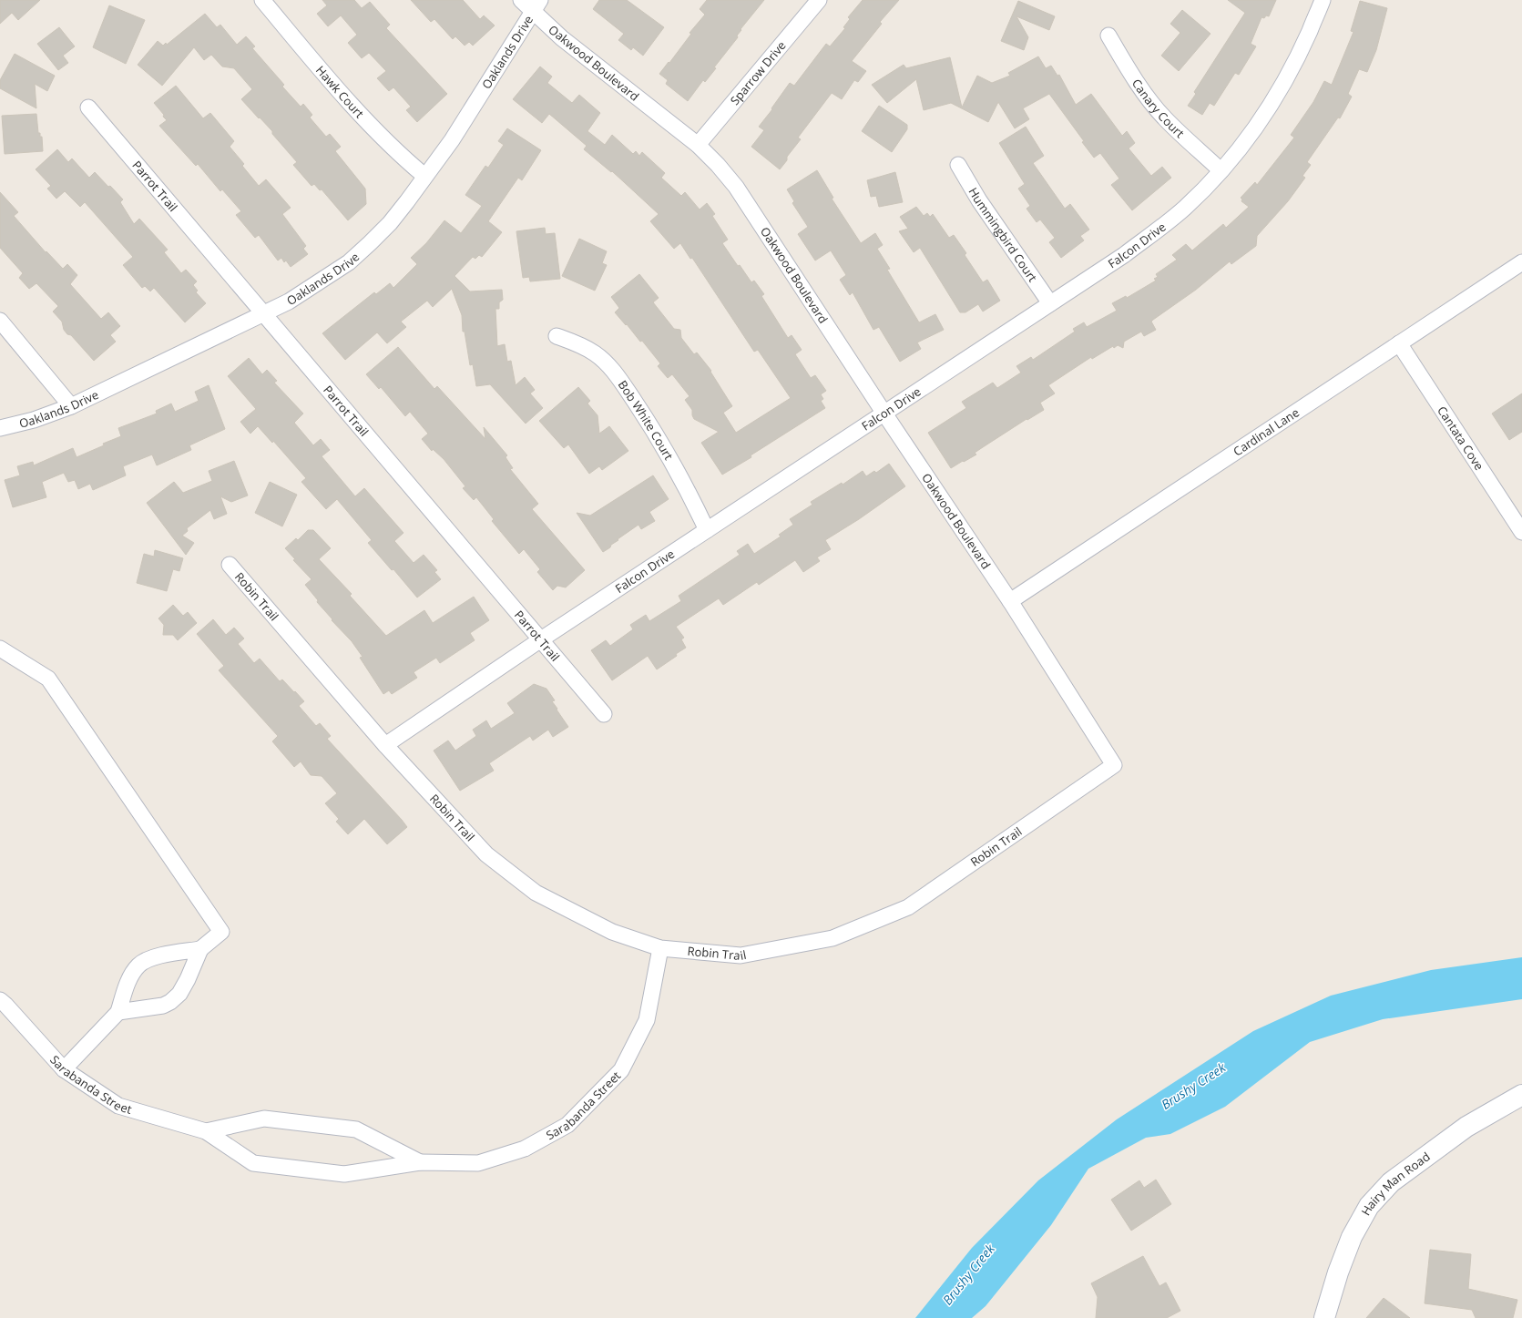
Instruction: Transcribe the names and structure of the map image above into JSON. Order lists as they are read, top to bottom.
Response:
{
  "streets": {
    "street": [
      "Oaklands Drive",
      "Oakwood Boulevard",
      "Sparrow Drive",
      "Hawk Court",
      "Canary Court",
      "Parrot Trail",
      "Hummingbird Court",
      "Falcon Drive",
      "Bob White Court",
      "Cardinal Lane",
      "Cantata Cove",
      "Robin Trail",
      "Sarabanda Street",
      "Hairy Man Road"
    ]
  },
  "crossings": [
    ["Oaklands Drive", "Oakwood Boulevard"],
    ["Oaklands Drive", "Hawk Court"],
    ["Oaklands Drive", "Parrot Trail"],
    ["Oakwood Boulevard", "Sparrow Drive"],
    ["Oakwood Boulevard", "Falcon Drive"],
    ["Oakwood Boulevard", "Cardinal Lane"],
    ["Oakwood Boulevard", "Robin Trail"],
    ["Canary Court", "Falcon Drive"],
    ["Parrot Trail", "Falcon Drive"],
    ["Hummingbird Court", "Falcon Drive"],
    ["Falcon Drive", "Bob White Court"],
    ["Falcon Drive", "Robin Trail"],
    ["Cardinal Lane", "Cantata Cove"],
    ["Cardinal Lane", "Robin Trail"],
    ["Robin Trail", "Sarabanda Street"]
  ],
  "water": ["Brushy Creek"]
}
